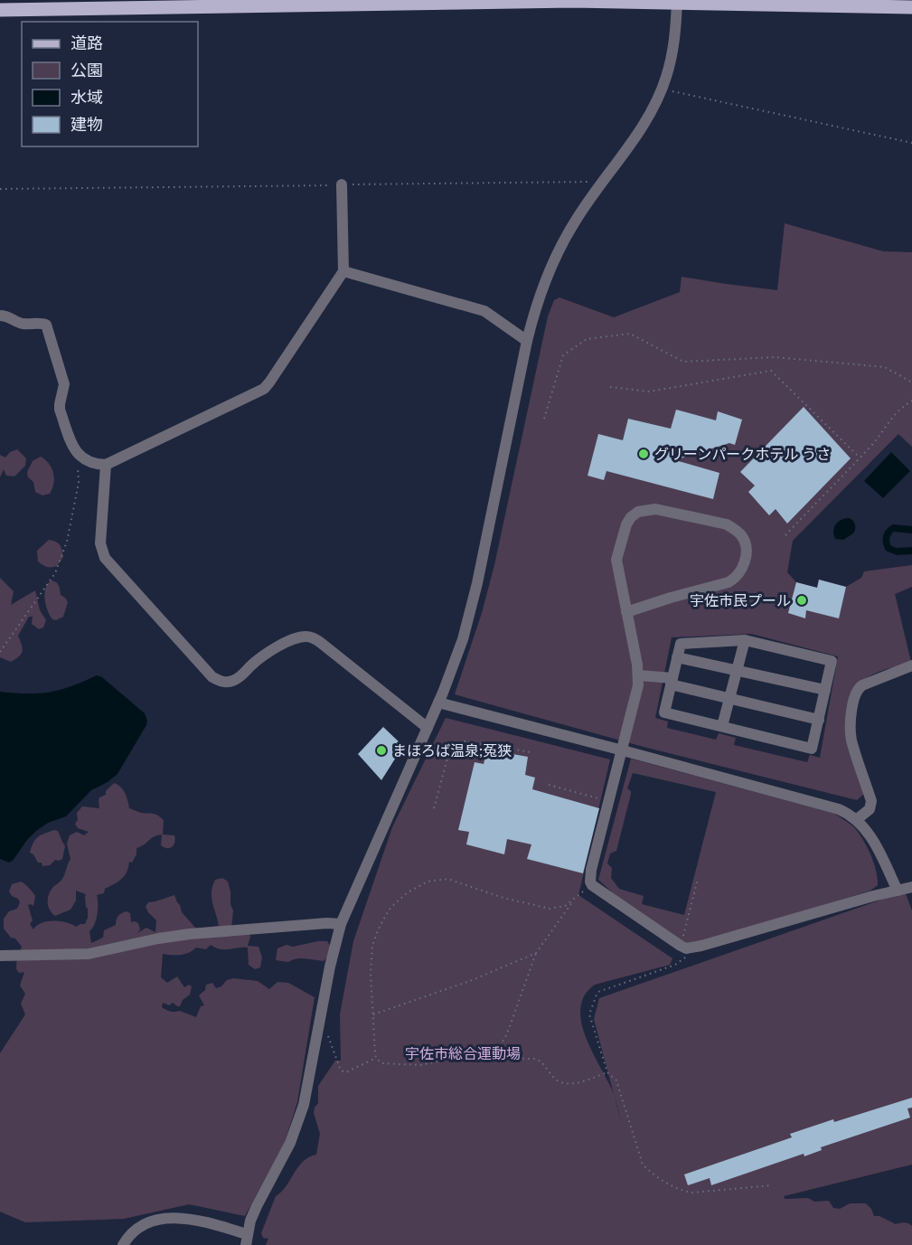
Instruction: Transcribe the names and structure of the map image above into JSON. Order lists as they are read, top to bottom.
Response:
{
  "parks": ["宇佐市総合運動場"],
  "places": ["グリーンパークホテル うさ", "宇佐市民プール", "まほろば温泉;菟狭"],
  "legend": [
    "道路",
    "公園",
    "水域",
    "建物"
  ]
}
